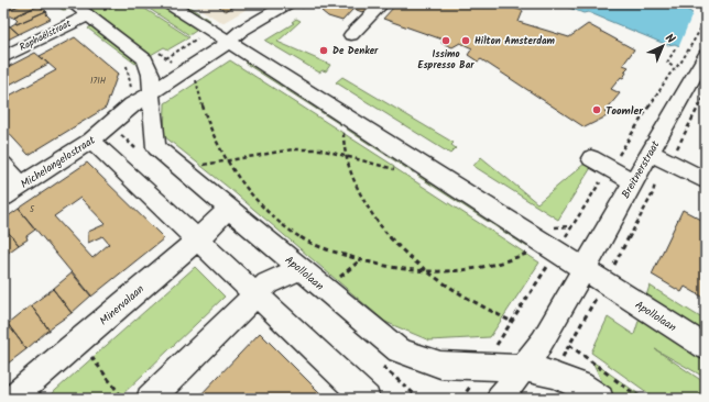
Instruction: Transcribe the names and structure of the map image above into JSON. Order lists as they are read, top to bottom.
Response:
{
  "streets": {
    "street": [
      "Raphaëlstraat",
      "Michelangelostraat",
      "Breitnerstraat",
      "Apollolaan",
      "Minervalaan"
    ]
  },
  "crossings": [
    ["Michelangelostraat", "Apollolaan"],
    ["Breitnerstraat", "Apollolaan"],
    ["Apollolaan", "Minervalaan"]
  ],
  "places": [
    "Issimo Espresso Bar",
    "Hilton Amsterdam",
    "De Denker",
    "Toomler"
  ],
  "house_numbers": ["171H", "5"],
  "north": "top right"
}
